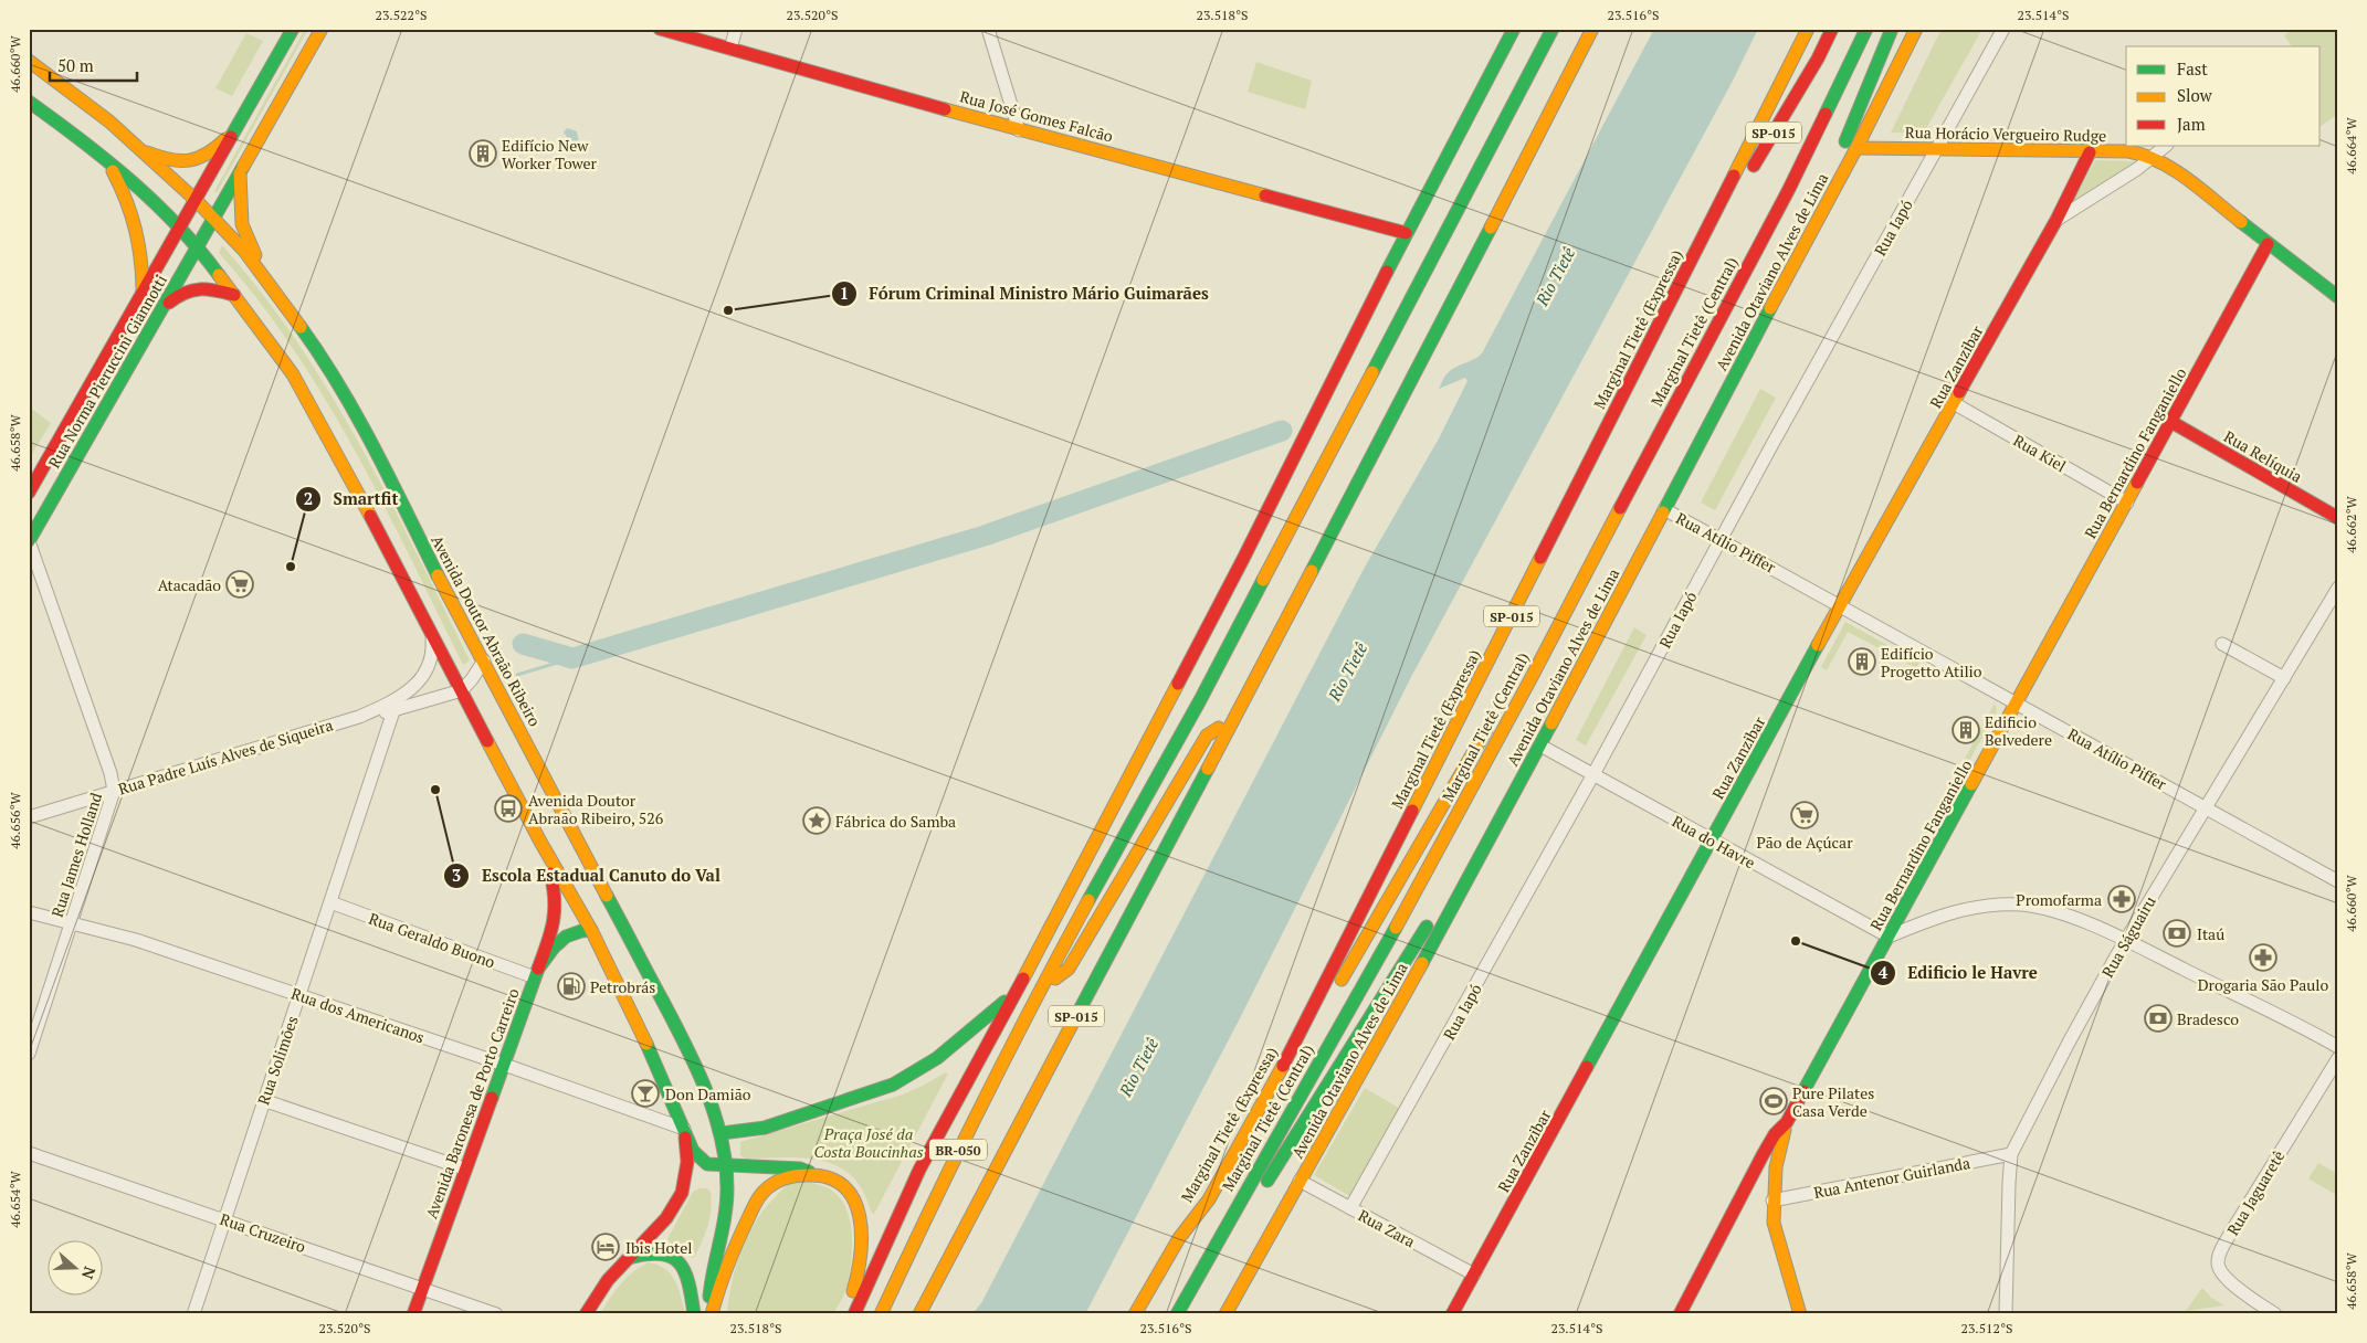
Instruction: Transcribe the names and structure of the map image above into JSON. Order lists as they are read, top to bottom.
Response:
{
  "streets": {
    "main road": [
      "Rua José Gomes Falcão",
      "SP-015",
      "Rua Horácio Vergueiro Rudge",
      "Avenida Otaviano Alves de Lima",
      "Marginal Tietê (Expressa)",
      "Marginal Tietê (Central)",
      "Rua Zanzibar",
      "Rua Norma Pieruccini Giannotti",
      "Rua Bernardino Fanganiello",
      "Rua Relíquia",
      "Avenida Doutor Abraão Ribeiro",
      "Avenida Baronesa de Porto Carreiro",
      "BR-050"
    ],
    "street": [
      "Rua Iapó",
      "Rua Kiel",
      "Rua Atílio Piffer",
      "Rua Padre Luís Alves de Siqueira",
      "Rua do Havre",
      "Rua James Holland",
      "Rua Ságuairu",
      "Rua Geraldo Buono",
      "Rua dos Americanos",
      "Rua Solimões",
      "Rua Antenor Guirlanda",
      "Rua Jaguaretê",
      "Rua Zara",
      "Rua Cruzeiro"
    ]
  },
  "crossings": [
    ["SP-015", "Marginal Tietê (Expressa)"],
    ["Rua Horácio Vergueiro Rudge", "Rua Iapó"],
    ["Rua Horácio Vergueiro Rudge", "Avenida Otaviano Alves de Lima"],
    ["Rua Horácio Vergueiro Rudge", "Rua Zanzibar"],
    ["Rua Horácio Vergueiro Rudge", "Rua Bernardino Fanganiello"],
    ["Rua Iapó", "Rua Atílio Piffer"],
    ["Rua Iapó", "Rua do Havre"],
    ["Rua Iapó", "Rua Zara"],
    ["Avenida Otaviano Alves de Lima", "Rua Atílio Piffer"],
    ["Avenida Otaviano Alves de Lima", "Rua do Havre"],
    ["Avenida Otaviano Alves de Lima", "Rua Zara"],
    ["Rua Zanzibar", "Rua Kiel"],
    ["Rua Zanzibar", "Rua Atílio Piffer"],
    ["Rua Zanzibar", "Rua do Havre"],
    ["Rua Zanzibar", "Rua Zara"],
    ["Rua Norma Pieruccini Giannotti", "Avenida Doutor Abraão Ribeiro"],
    ["Rua Norma Pieruccini Giannotti", "Rua James Holland"],
    ["Rua Kiel", "Rua Bernardino Fanganiello"],
    ["Rua Bernardino Fanganiello", "Rua Relíquia"],
    ["Rua Bernardino Fanganiello", "Rua Atílio Piffer"],
    ["Rua Bernardino Fanganiello", "Rua do Havre"],
    ["Rua Atílio Piffer", "Rua Ságuairu"],
    ["Rua Padre Luís Alves de Siqueira", "Rua James Holland"],
    ["Rua Padre Luís Alves de Siqueira", "Rua Solimões"],
    ["Rua James Holland", "Rua dos Americanos"],
    ["Rua Ságuairu", "Rua Antenor Guirlanda"],
    ["Rua Geraldo Buono", "Rua Solimões"],
    ["Rua Geraldo Buono", "Avenida Baronesa de Porto Carreiro"],
    ["Rua dos Americanos", "Rua Solimões"],
    ["Rua dos Americanos", "Avenida Baronesa de Porto Carreiro"],
    ["Rua Solimões", "Rua Cruzeiro"],
    ["Avenida Baronesa de Porto Carreiro", "Rua Cruzeiro"]
  ],
  "water": ["Rio Tietê"],
  "parks": ["Praça José da Costa Boucinhas"],
  "places": {
    "building": ["Edifício New Worker Tower", "Edifício Progetto Atilio", "Edificio Belvedere"],
    "other": [
      "Fórum Criminal Ministro Mário Guimarães",
      "Smartfit",
      "Escola Estadual Canuto do Val",
      "Edificio le Havre"
    ],
    "supermarket": ["Atacadão", "Pão de Açúcar"],
    "bus stop": ["Avenida Doutor Abraão Ribeiro, 526"],
    "place": ["Fábrica do Samba"],
    "pharmacy": ["Promofarma", "Drogaria São Paulo"],
    "bank": ["Itaú", "Bradesco"],
    "fuel station": ["Petrobrás"],
    "bar": ["Don Damião"],
    "sports": ["Pure Pilates Casa Verde"],
    "hotel": ["Ibis Hotel"]
  },
  "legend": ["Fast", "Slow", "Jam"],
  "scale_bar": "50 m",
  "north": "right",
  "coordinates": [
    "23.522°S",
    "23.520°S",
    "23.518°S",
    "23.516°S",
    "23.514°S",
    "46.660°W",
    "46.664°W",
    "46.658°W",
    "46.662°W",
    "46.656°W",
    "46.654°W",
    "23.512°S"
  ]
}
